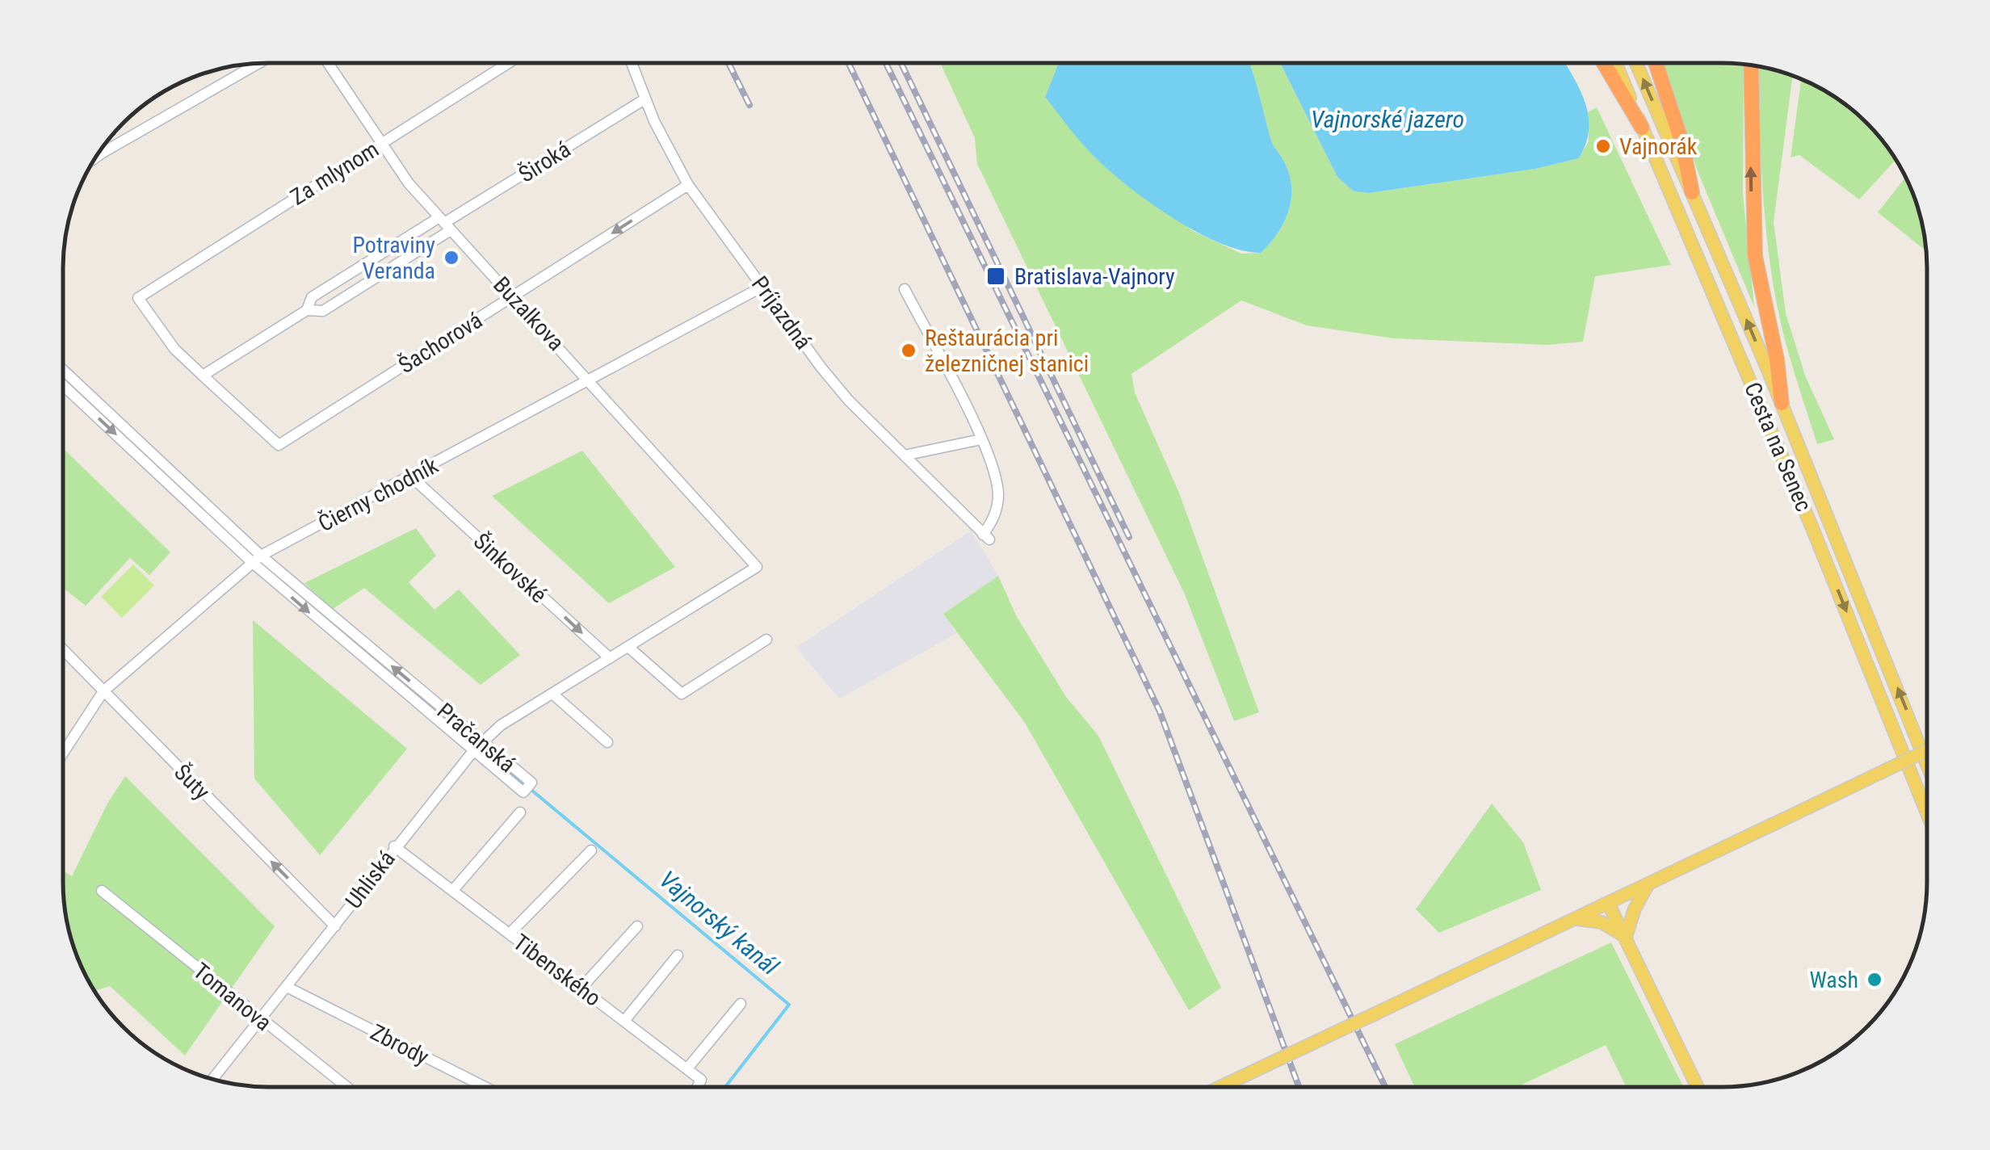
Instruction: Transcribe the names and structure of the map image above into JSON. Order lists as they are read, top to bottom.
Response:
{
  "streets": {
    "main road": ["Cesta na Senec"],
    "street": [
      "Široká",
      "Za mlynom",
      "Príjazdná",
      "Buzalkova",
      "Šachorová",
      "Čierny chodník",
      "Šinkovské",
      "Pračanská",
      "Šuty",
      "Uhliská",
      "Tibenského",
      "Tomanova",
      "Zbrody"
    ]
  },
  "crossings": [
    ["Široká", "Za mlynom"],
    ["Široká", "Príjazdná"],
    ["Široká", "Buzalkova"],
    ["Široká", "Šachorová"],
    ["Za mlynom", "Buzalkova"],
    ["Za mlynom", "Šachorová"],
    ["Príjazdná", "Šachorová"],
    ["Príjazdná", "Čierny chodník"],
    ["Buzalkova", "Šachorová"],
    ["Buzalkova", "Čierny chodník"],
    ["Buzalkova", "Uhliská"],
    ["Čierny chodník", "Šinkovské"],
    ["Čierny chodník", "Pračanská"],
    ["Čierny chodník", "Šuty"],
    ["Šinkovské", "Uhliská"],
    ["Pračanská", "Uhliská"],
    ["Šuty", "Uhliská"],
    ["Uhliská", "Tibenského"],
    ["Uhliská", "Tomanova"],
    ["Uhliská", "Zbrody"]
  ],
  "one_way": ["Šachorová", "Šinkovské", "Šuty"],
  "water": ["Vajnorské jazero", "Vajnorský kanál"],
  "places": {
    "other": [
      "Vajnorák",
      "Potraviny Veranda",
      "Reštaurácia pri železničnej stanici",
      "Wash"
    ],
    "transit": ["Bratislava-Vajnory"]
  }
}
